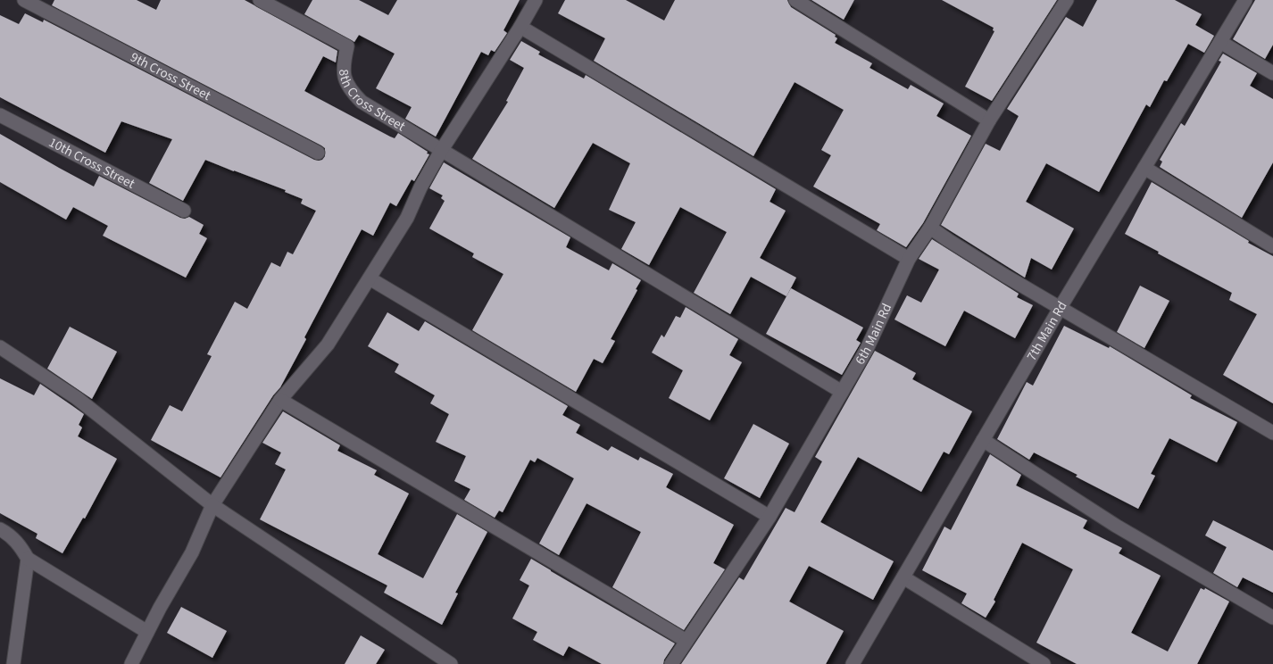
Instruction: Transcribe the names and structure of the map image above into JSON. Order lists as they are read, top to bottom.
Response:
{
  "streets": {
    "street": [
      "9th Cross Street",
      "8th Cross Street",
      "10th Cross Street",
      "7th Main Rd",
      "6th Main Rd"
    ]
  }
}
